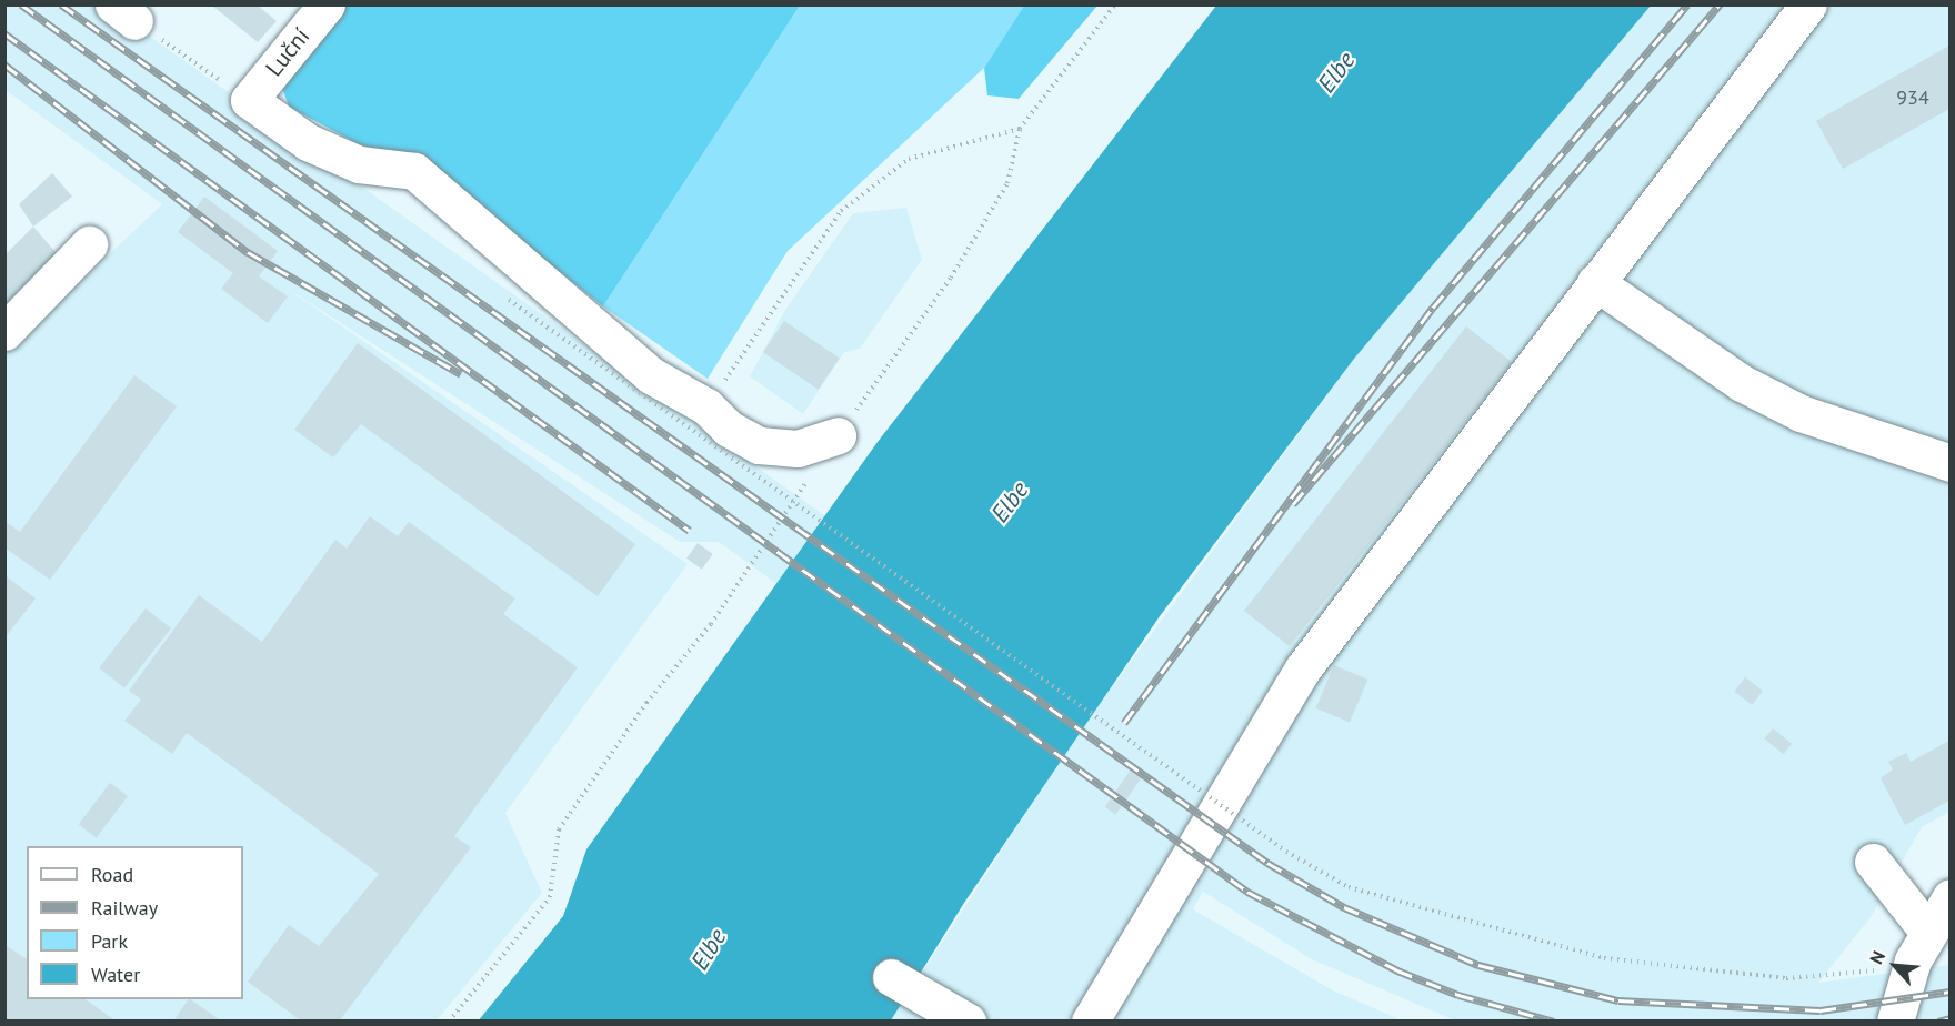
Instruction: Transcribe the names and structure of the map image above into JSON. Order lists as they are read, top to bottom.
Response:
{
  "streets": {
    "street": ["Luční"]
  },
  "water": ["Elbe"],
  "house_numbers": ["934"],
  "legend": [
    "Road",
    "Railway",
    "Park",
    "Water"
  ],
  "north": "top left"
}
